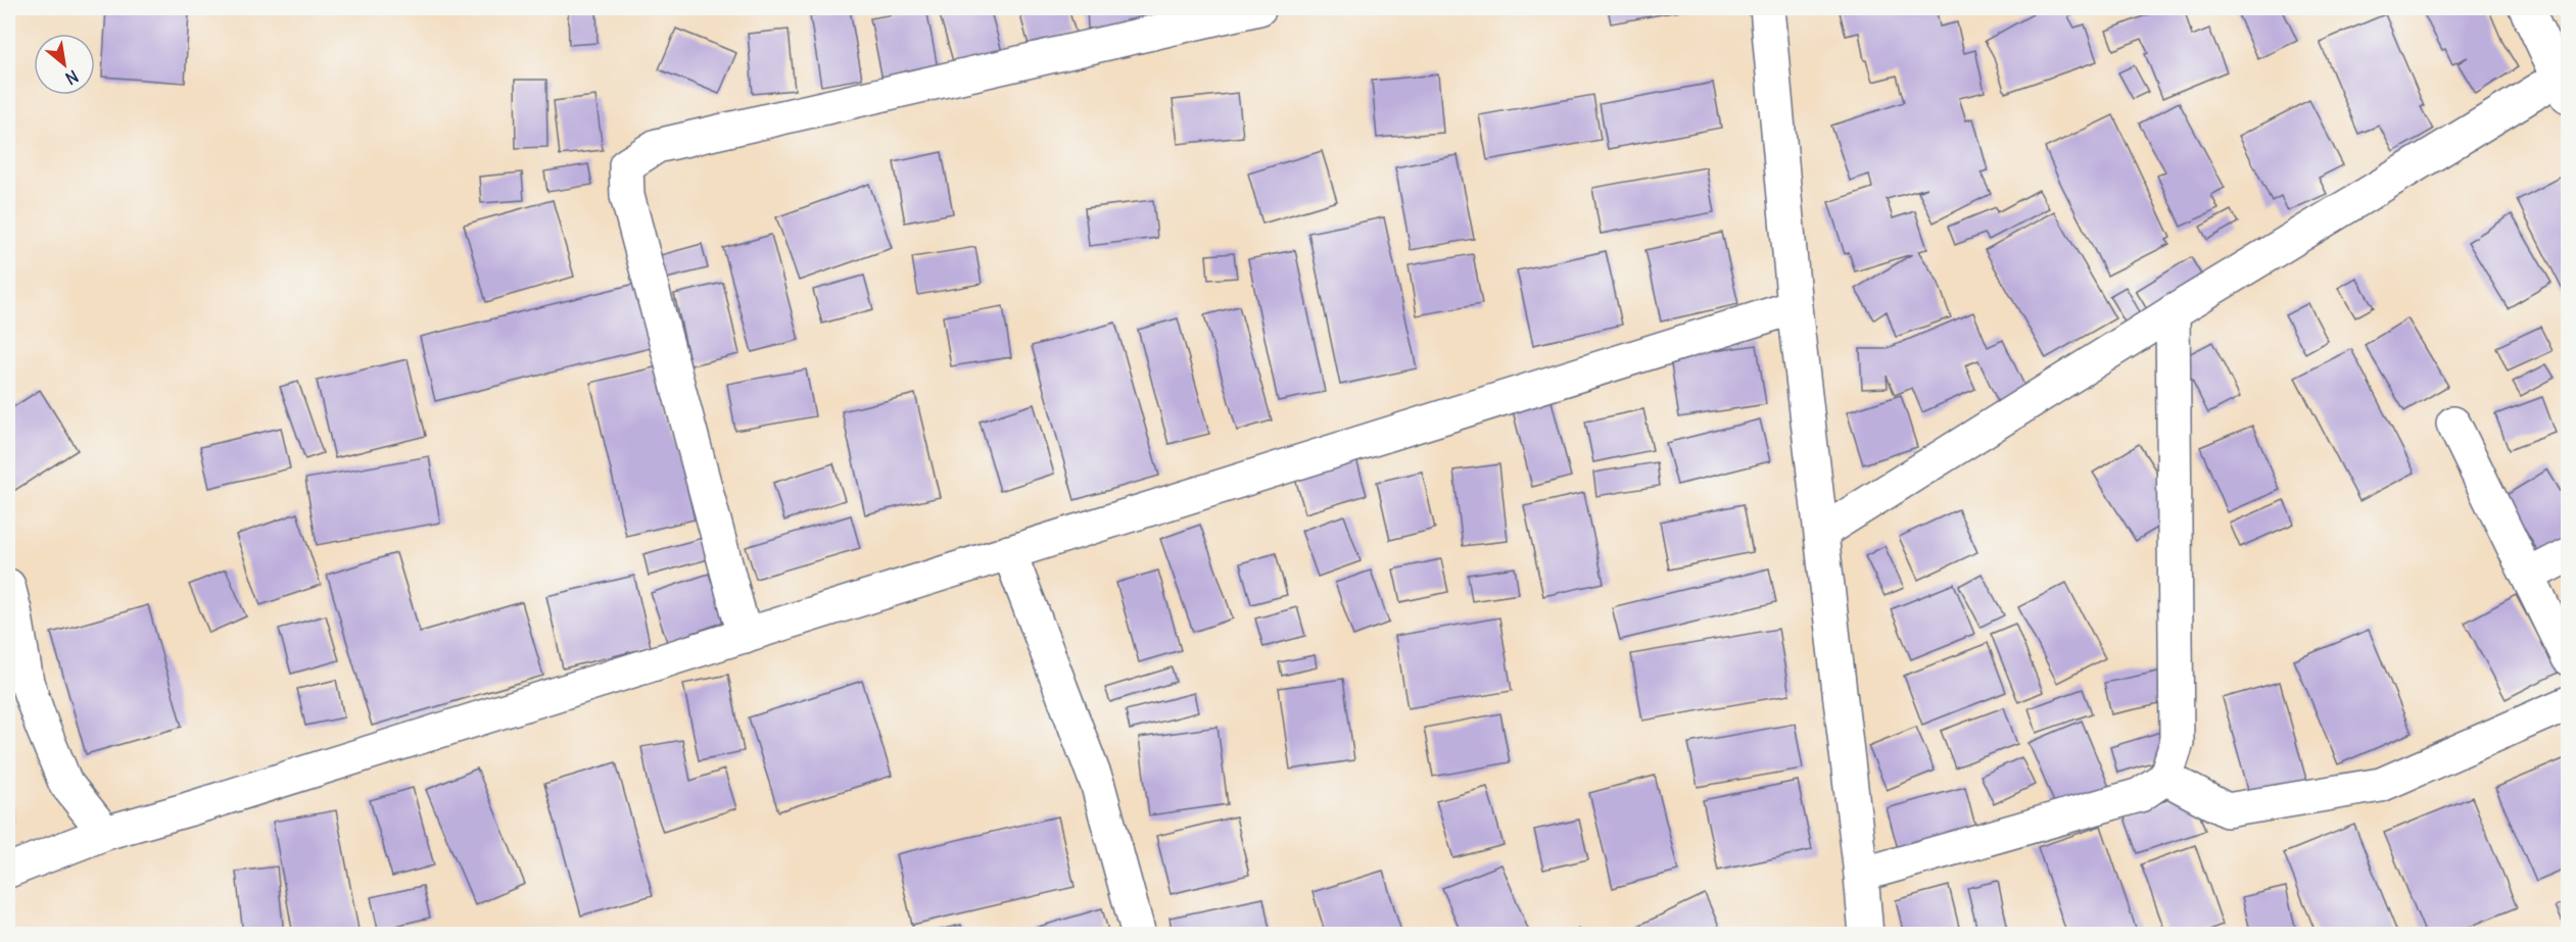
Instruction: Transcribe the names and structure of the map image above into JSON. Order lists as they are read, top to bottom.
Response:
{
  "north": "bottom right"
}
